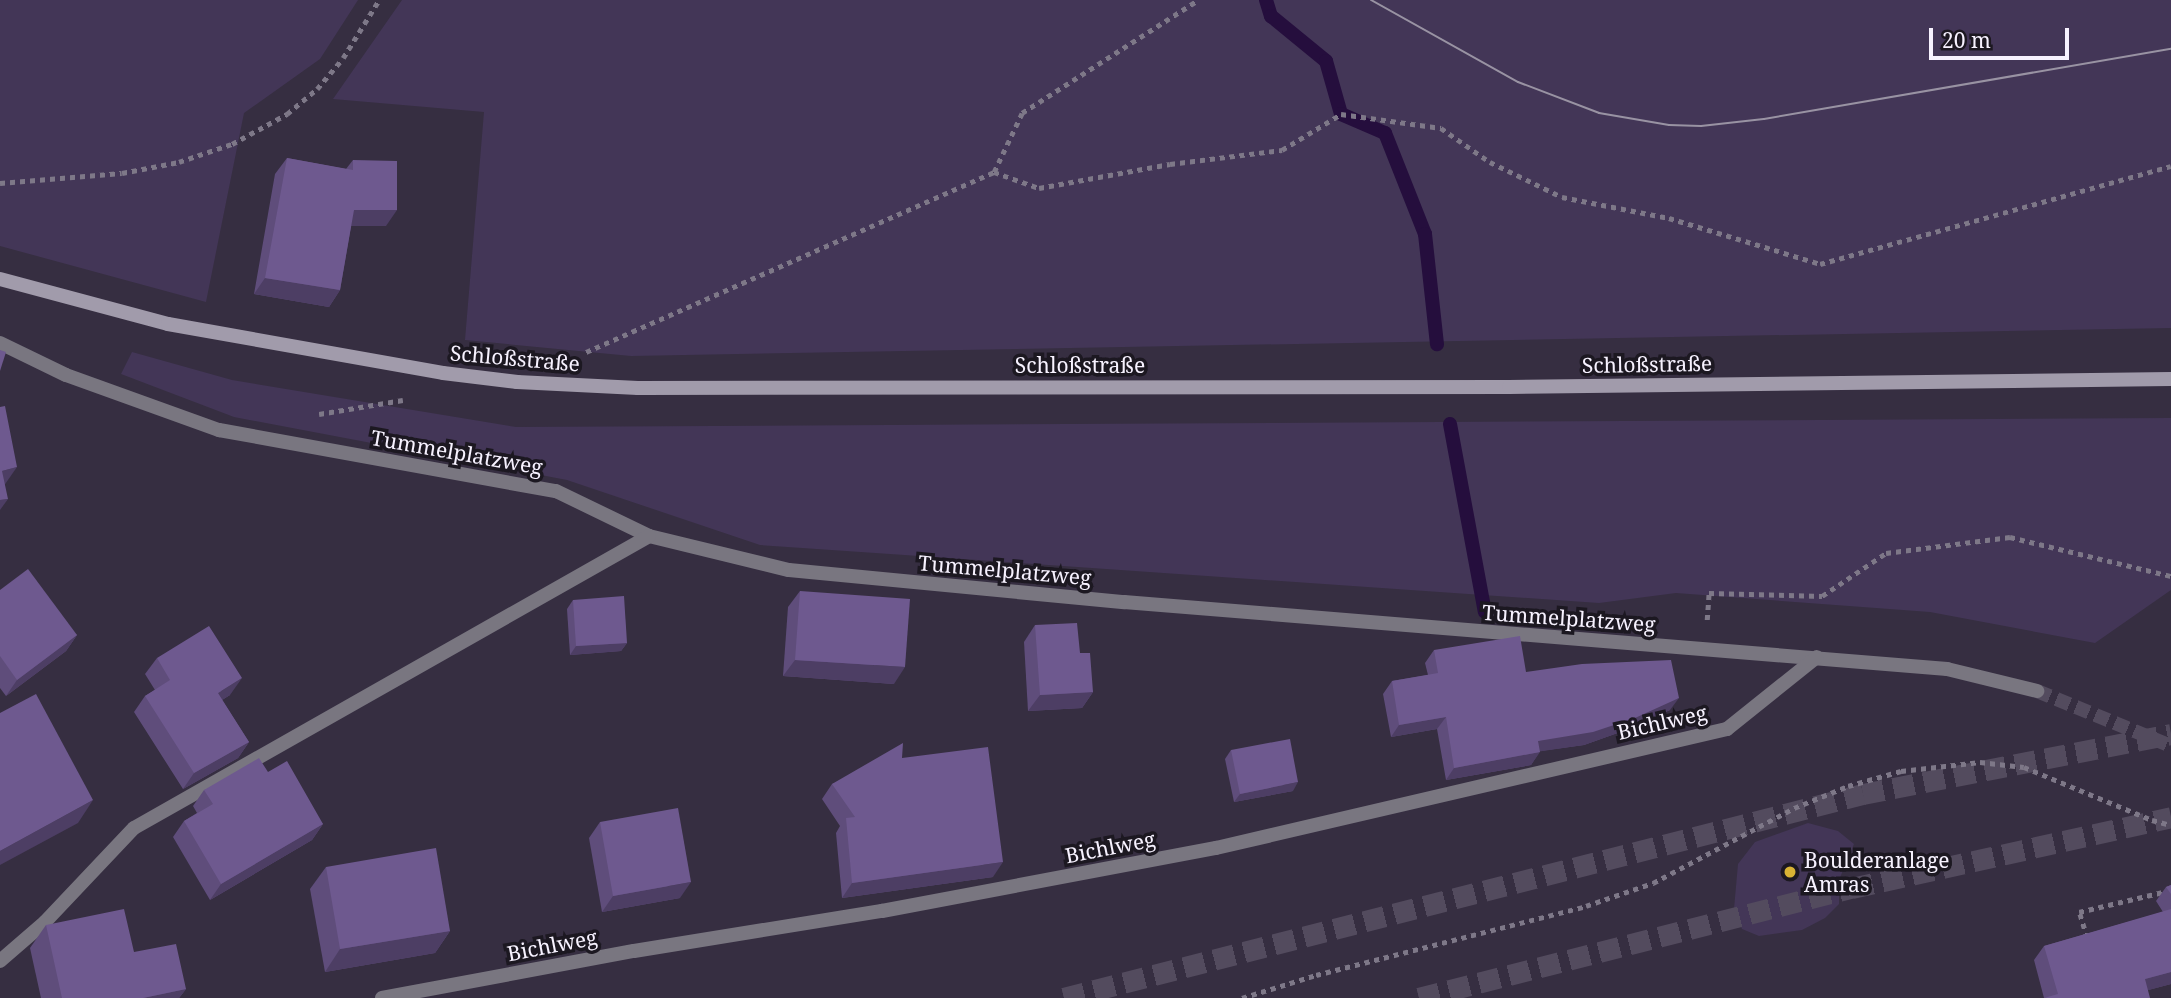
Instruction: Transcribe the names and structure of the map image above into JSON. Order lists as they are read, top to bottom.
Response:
{
  "streets": {
    "main road": ["Schloßstraße"],
    "street": ["Tummelplatzweg", "Bichlweg"]
  },
  "crossings": [
    ["Tummelplatzweg", "Bichlweg"]
  ],
  "places": ["Boulderanlage Amras"],
  "scale_bar": "20 m"
}
